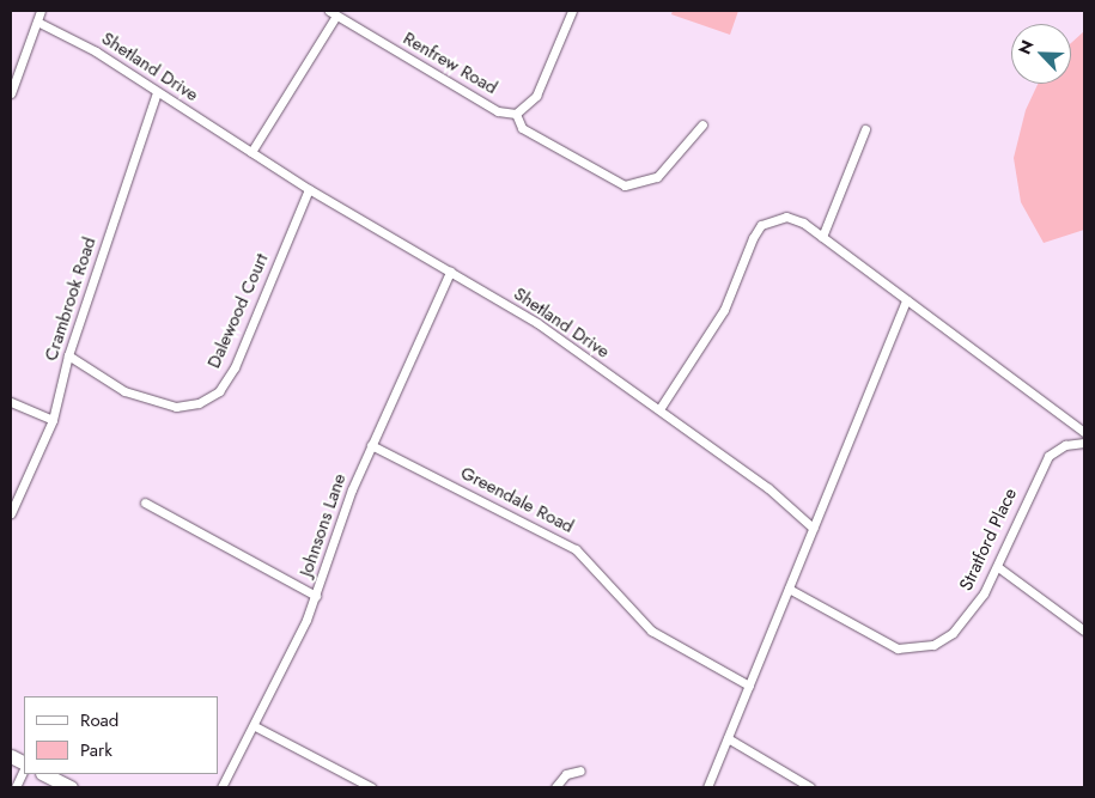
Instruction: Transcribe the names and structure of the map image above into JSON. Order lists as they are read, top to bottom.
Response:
{
  "streets": {
    "street": [
      "Renfrew Road",
      "Shetland Drive",
      "Crambrook Road",
      "Dalewood Court",
      "Greendale Road",
      "Johnsons Lane",
      "Stratford Place"
    ]
  },
  "crossings": [
    ["Shetland Drive", "Crambrook Road"],
    ["Shetland Drive", "Dalewood Court"],
    ["Shetland Drive", "Johnsons Lane"],
    ["Crambrook Road", "Dalewood Court"],
    ["Greendale Road", "Johnsons Lane"]
  ],
  "legend": ["Road", "Park"],
  "north": "top left"
}
